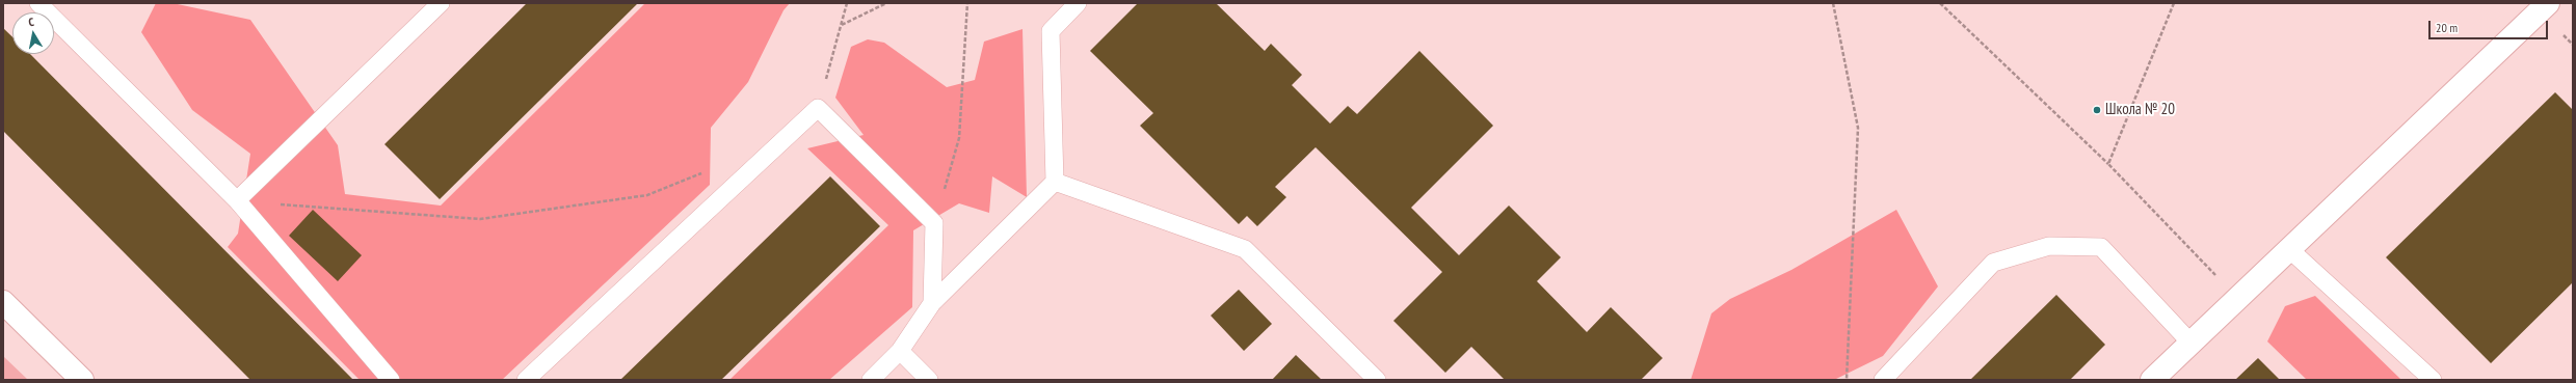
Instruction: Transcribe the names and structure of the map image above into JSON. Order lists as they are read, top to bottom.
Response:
{
  "places": ["Школа № 20"],
  "scale_bar": "20 m",
  "north": "top"
}
